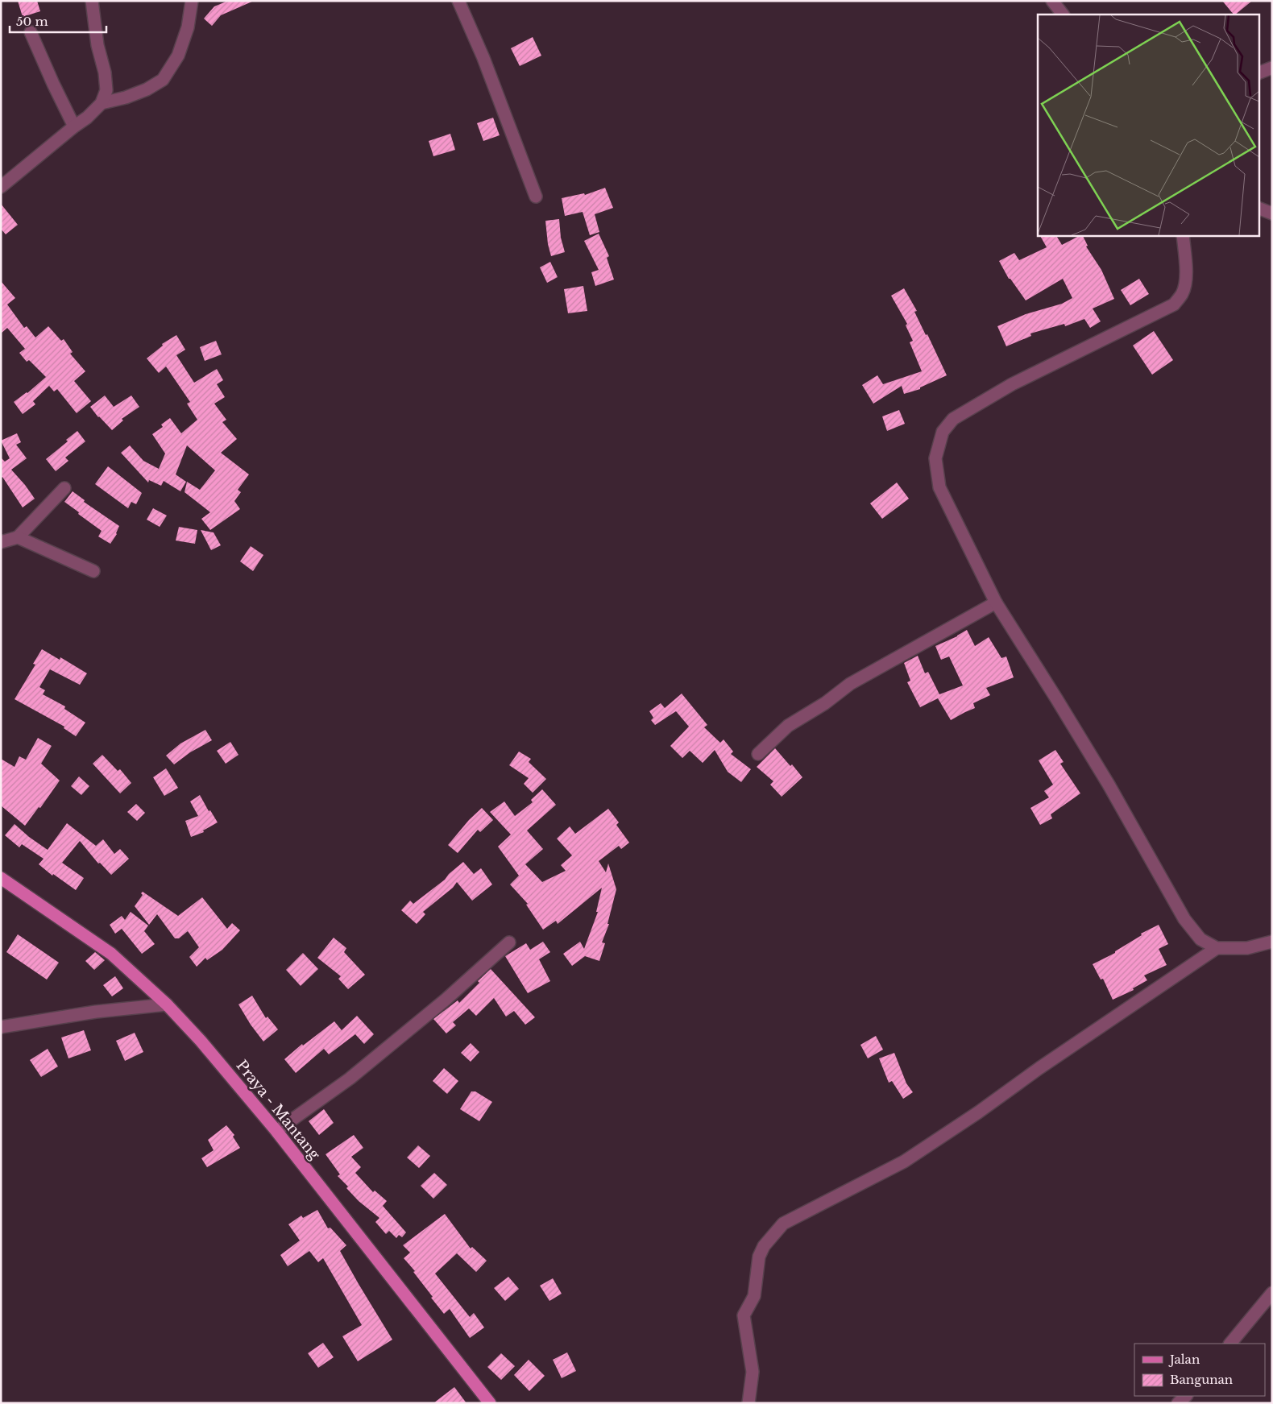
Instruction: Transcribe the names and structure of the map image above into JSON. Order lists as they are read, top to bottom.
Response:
{
  "streets": {
    "main road": ["Praya - Mantang"]
  },
  "legend": ["Jalan", "Bangunan"],
  "scale_bar": "50 m"
}
